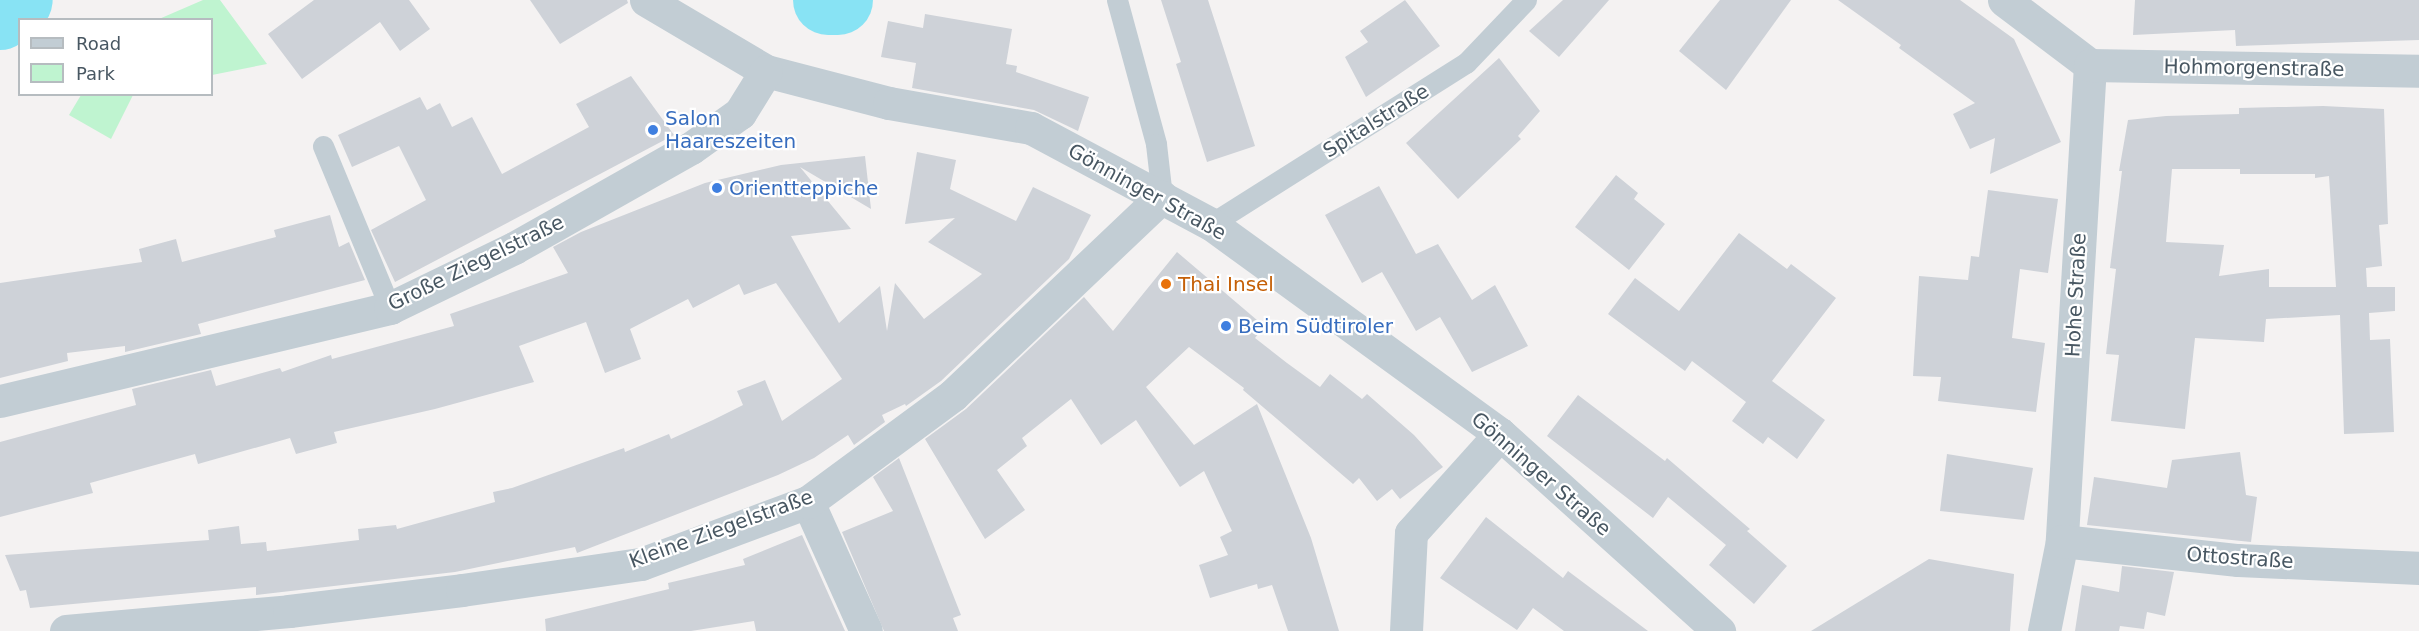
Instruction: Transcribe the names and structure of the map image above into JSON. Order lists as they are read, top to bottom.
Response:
{
  "streets": {
    "street": [
      "Hohmorgenstraße",
      "Gönninger Straße",
      "Große Ziegelstraße",
      "Hohe Straße",
      "Kleine Ziegelstraße",
      "Ottostraße"
    ],
    "lane": ["Spitalstraße"]
  },
  "crossings": [
    ["Hohmorgenstraße", "Hohe Straße"],
    ["Spitalstraße", "Gönninger Straße"],
    ["Gönninger Straße", "Große Ziegelstraße"],
    ["Gönninger Straße", "Kleine Ziegelstraße"],
    ["Hohe Straße", "Ottostraße"]
  ],
  "places": [
    "Salon Haareszeiten",
    "Orientteppiche",
    "Thai Insel",
    "Beim Südtiroler"
  ],
  "legend": ["Road", "Park"]
}
